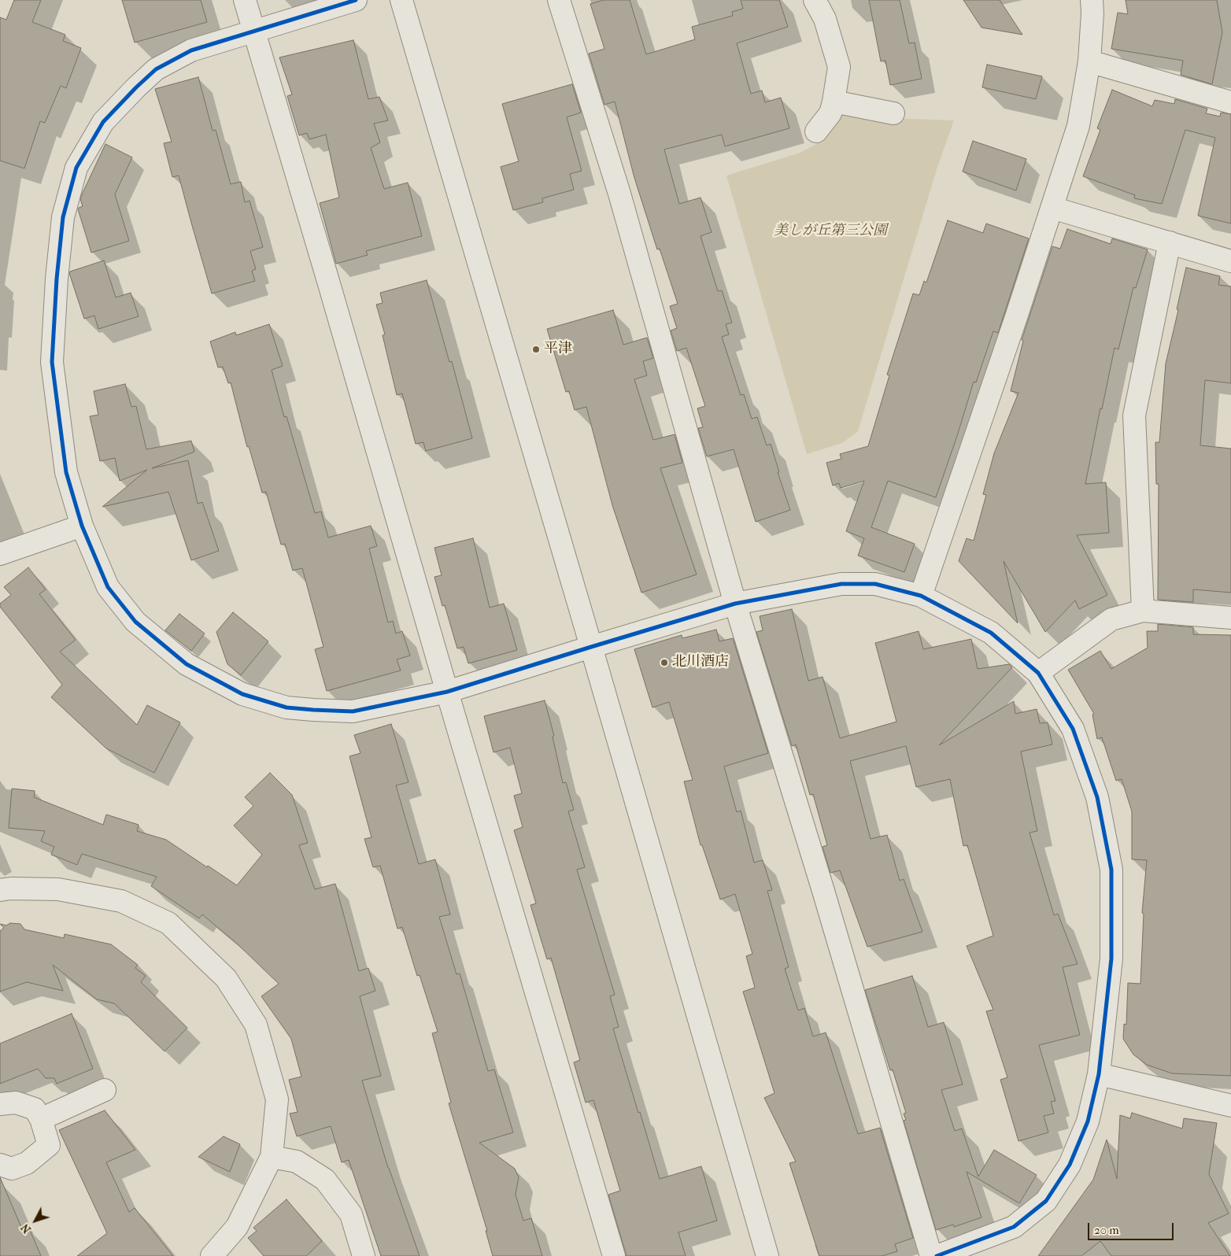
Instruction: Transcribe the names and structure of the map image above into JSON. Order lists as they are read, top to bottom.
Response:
{
  "parks": ["美しが丘第三公園"],
  "places": ["平津", "北川酒店"],
  "scale_bar": "20 m",
  "north": "bottom left"
}
